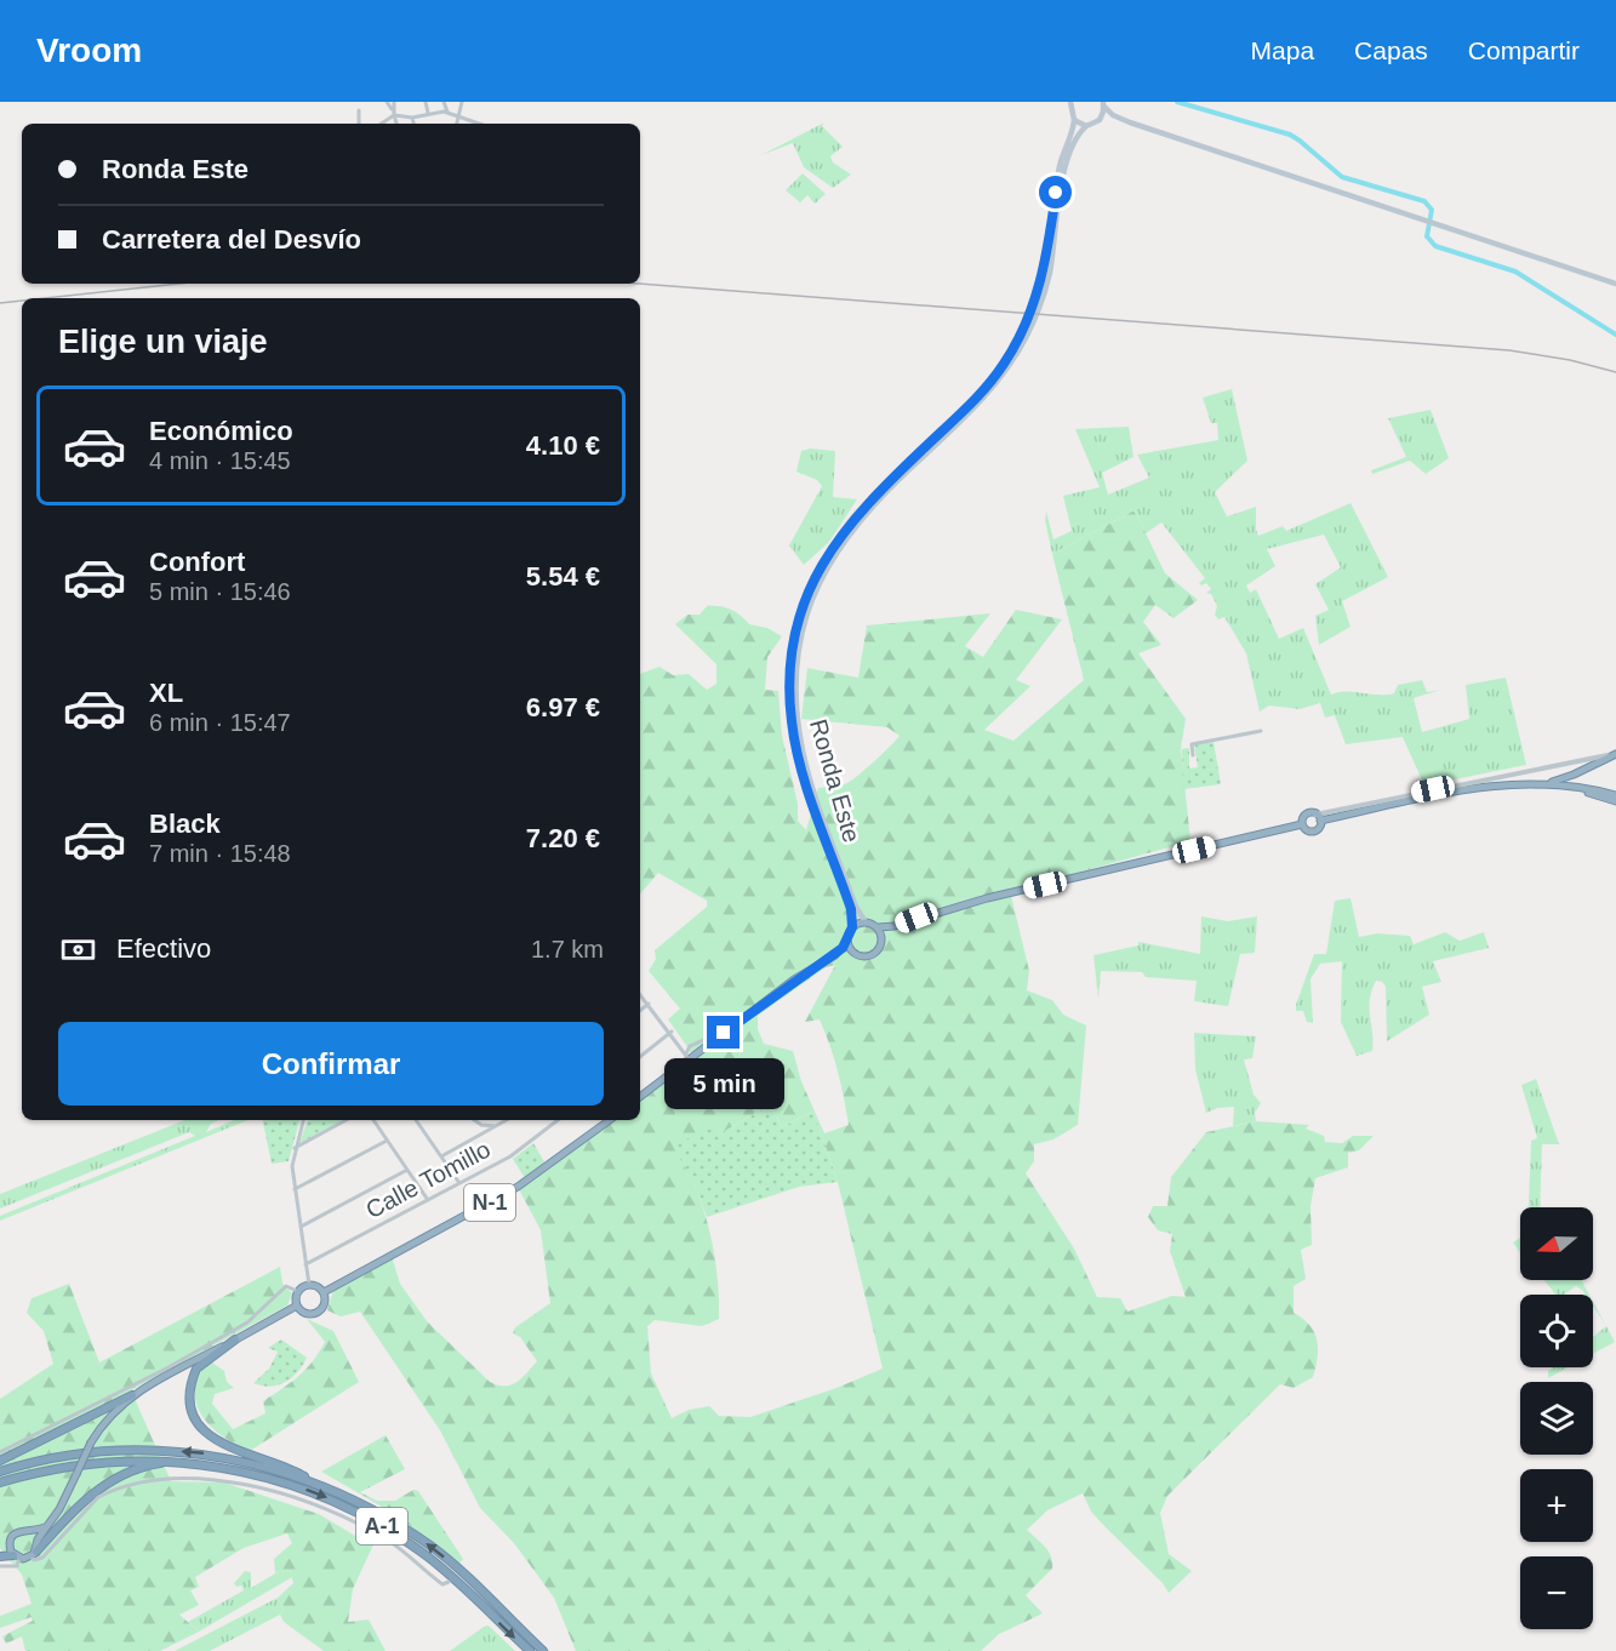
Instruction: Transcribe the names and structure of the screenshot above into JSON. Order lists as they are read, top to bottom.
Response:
{
  "streets": {
    "highway": ["N-1", "A-1"],
    "main road": ["Ronda Este"],
    "street": ["Calle Tomillo"]
  },
  "north": "left",
  "page": {
    "header": "Vroom",
    "nav": ["Mapa", "Capas", "Compartir"],
    "banner": ["Ronda Este", "Carretera del Desvío"],
    "heading": "Elige un viaje",
    "list": [
      {
        "name": "Económico",
        "note": "4 min · 15:45",
        "value": "4.10 €"
      },
      {
        "name": "Confort",
        "note": "5 min · 15:46",
        "value": "5.54 €"
      },
      {
        "name": "XL",
        "note": "6 min · 15:47",
        "value": "6.97 €"
      },
      {
        "name": "Black",
        "note": "7 min · 15:48",
        "value": "7.20 €"
      }
    ],
    "pay": ["Efectivo", "1.7 km"],
    "buttons": "Confirmar",
    "bubble": "5 min",
    "map_buttons": ["+", "−"]
  }
}
